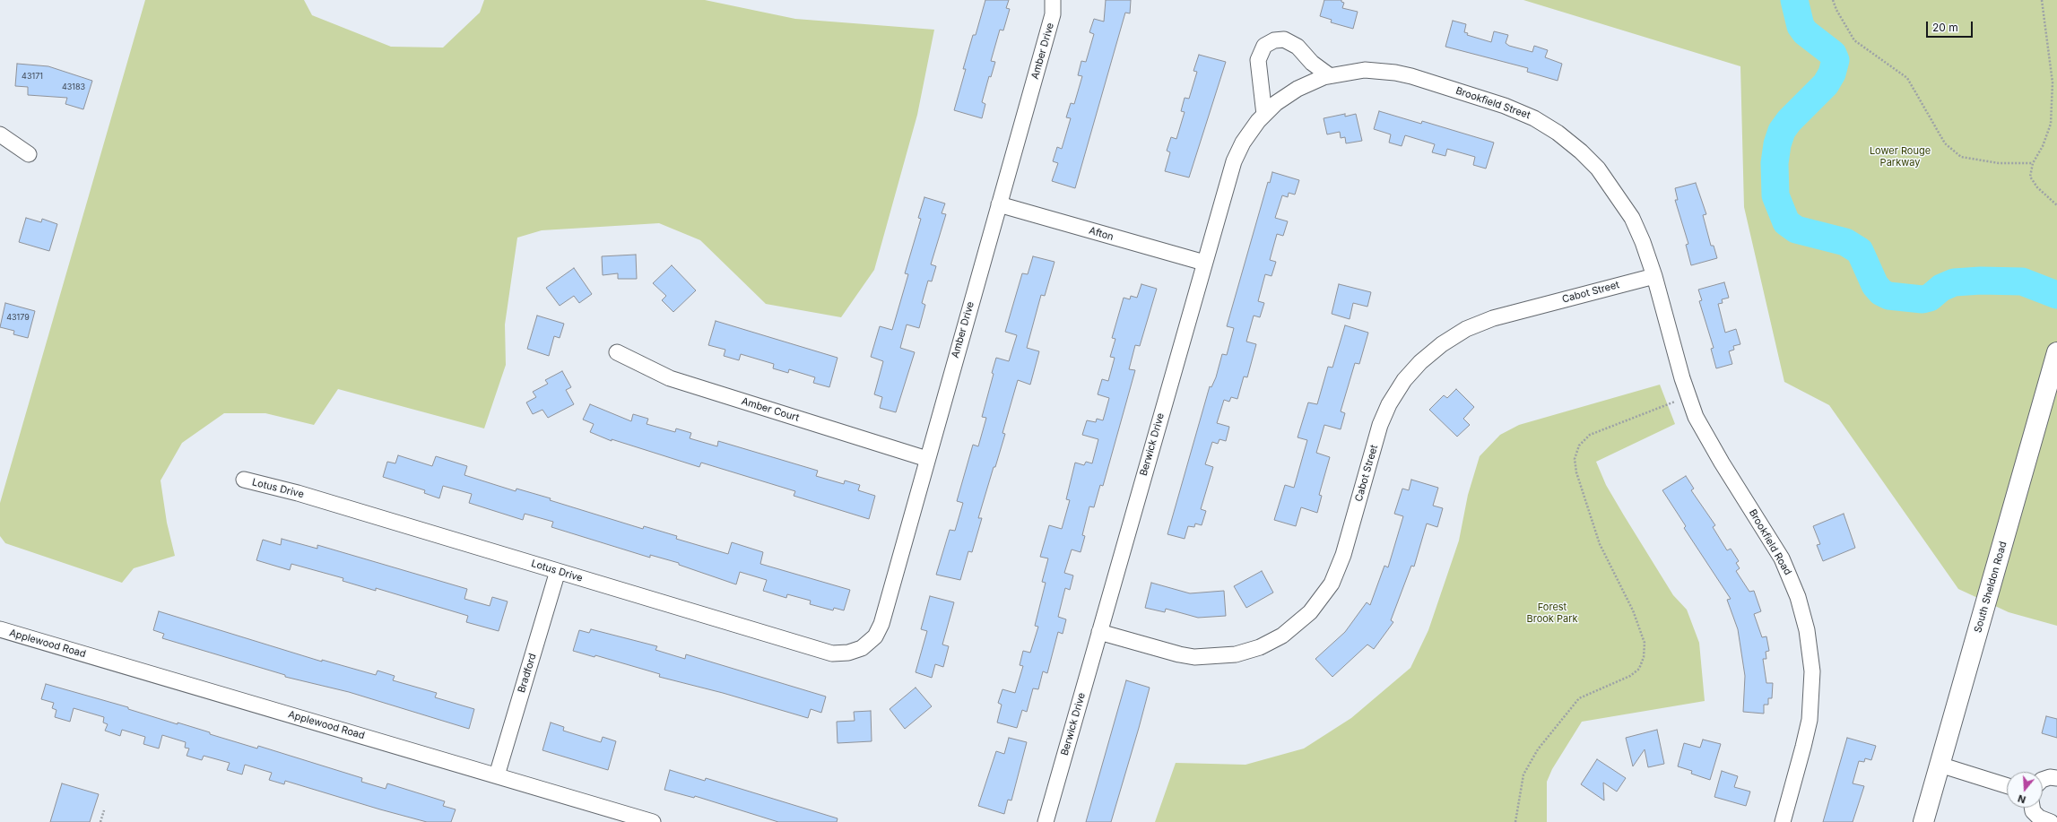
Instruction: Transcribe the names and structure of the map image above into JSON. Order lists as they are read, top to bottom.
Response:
{
  "streets": {
    "street": [
      "Amber Drive",
      "Brookfield Street",
      "Afton",
      "Cabot Street",
      "Amber Court",
      "Berwick Drive",
      "Lotus Drive",
      "Brookfield Road",
      "South Sheldon Road",
      "Applewood Road",
      "Bradford"
    ]
  },
  "crossings": [
    ["Amber Drive", "Afton"],
    ["Amber Drive", "Amber Court"],
    ["Amber Drive", "Lotus Drive"],
    ["Brookfield Street", "Cabot Street"],
    ["Brookfield Street", "Berwick Drive"],
    ["Brookfield Street", "Brookfield Road"],
    ["Afton", "Berwick Drive"],
    ["Cabot Street", "Berwick Drive"],
    ["Cabot Street", "Brookfield Road"],
    ["Lotus Drive", "Bradford"],
    ["Applewood Road", "Bradford"]
  ],
  "parks": ["Lower Rouge Parkway", "Forest Brook Park"],
  "house_numbers": ["43171", "43183", "43179"],
  "scale_bar": "20 m",
  "north": "bottom"
}
